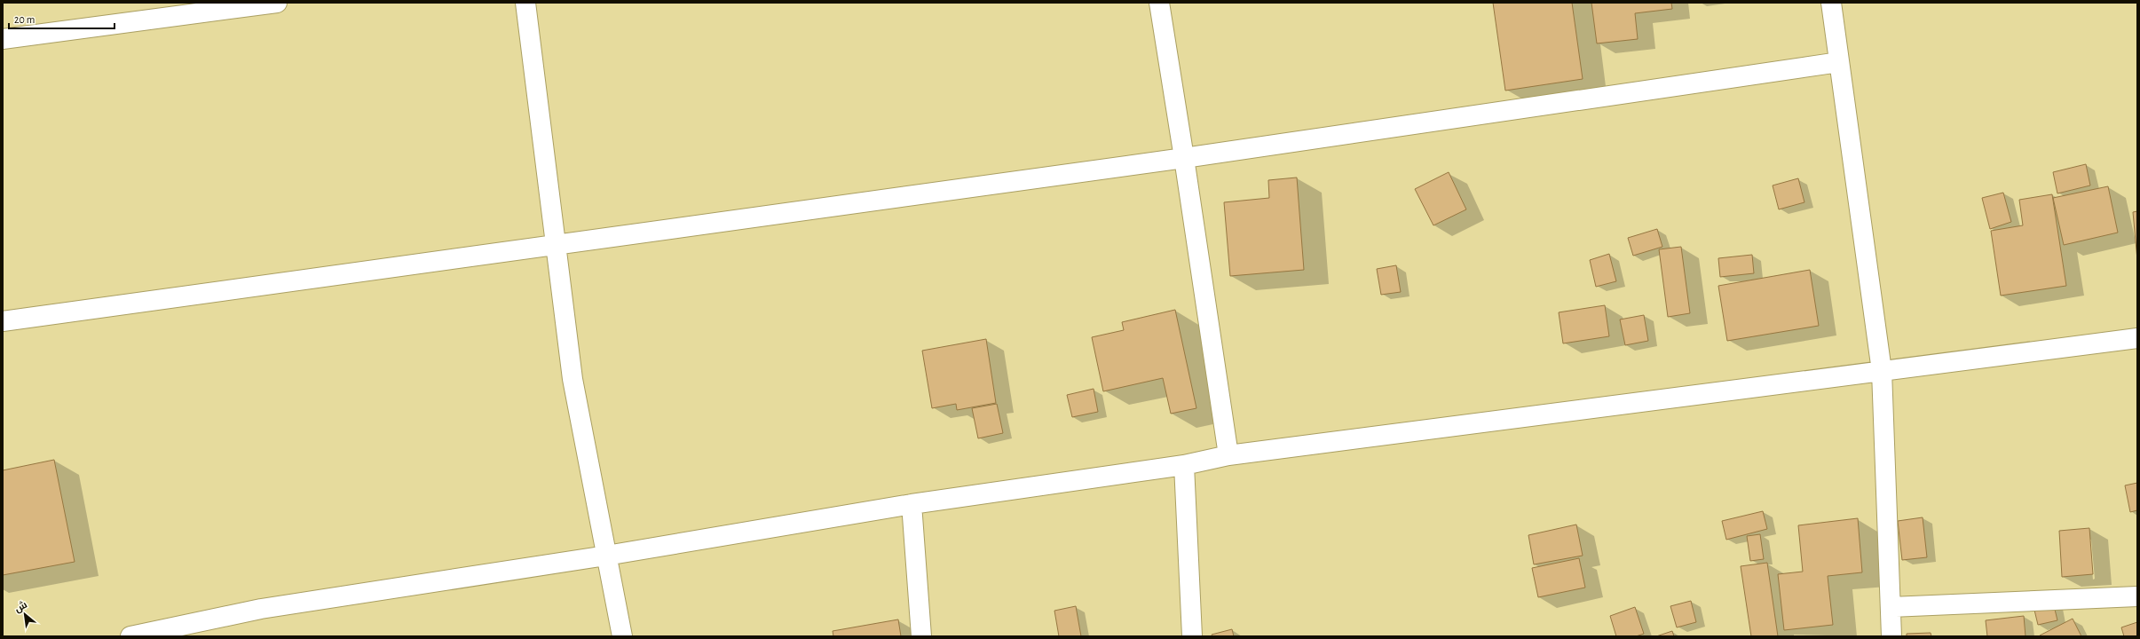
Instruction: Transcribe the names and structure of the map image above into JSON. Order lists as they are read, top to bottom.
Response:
{
  "scale_bar": "20 m",
  "north": "top left"
}
